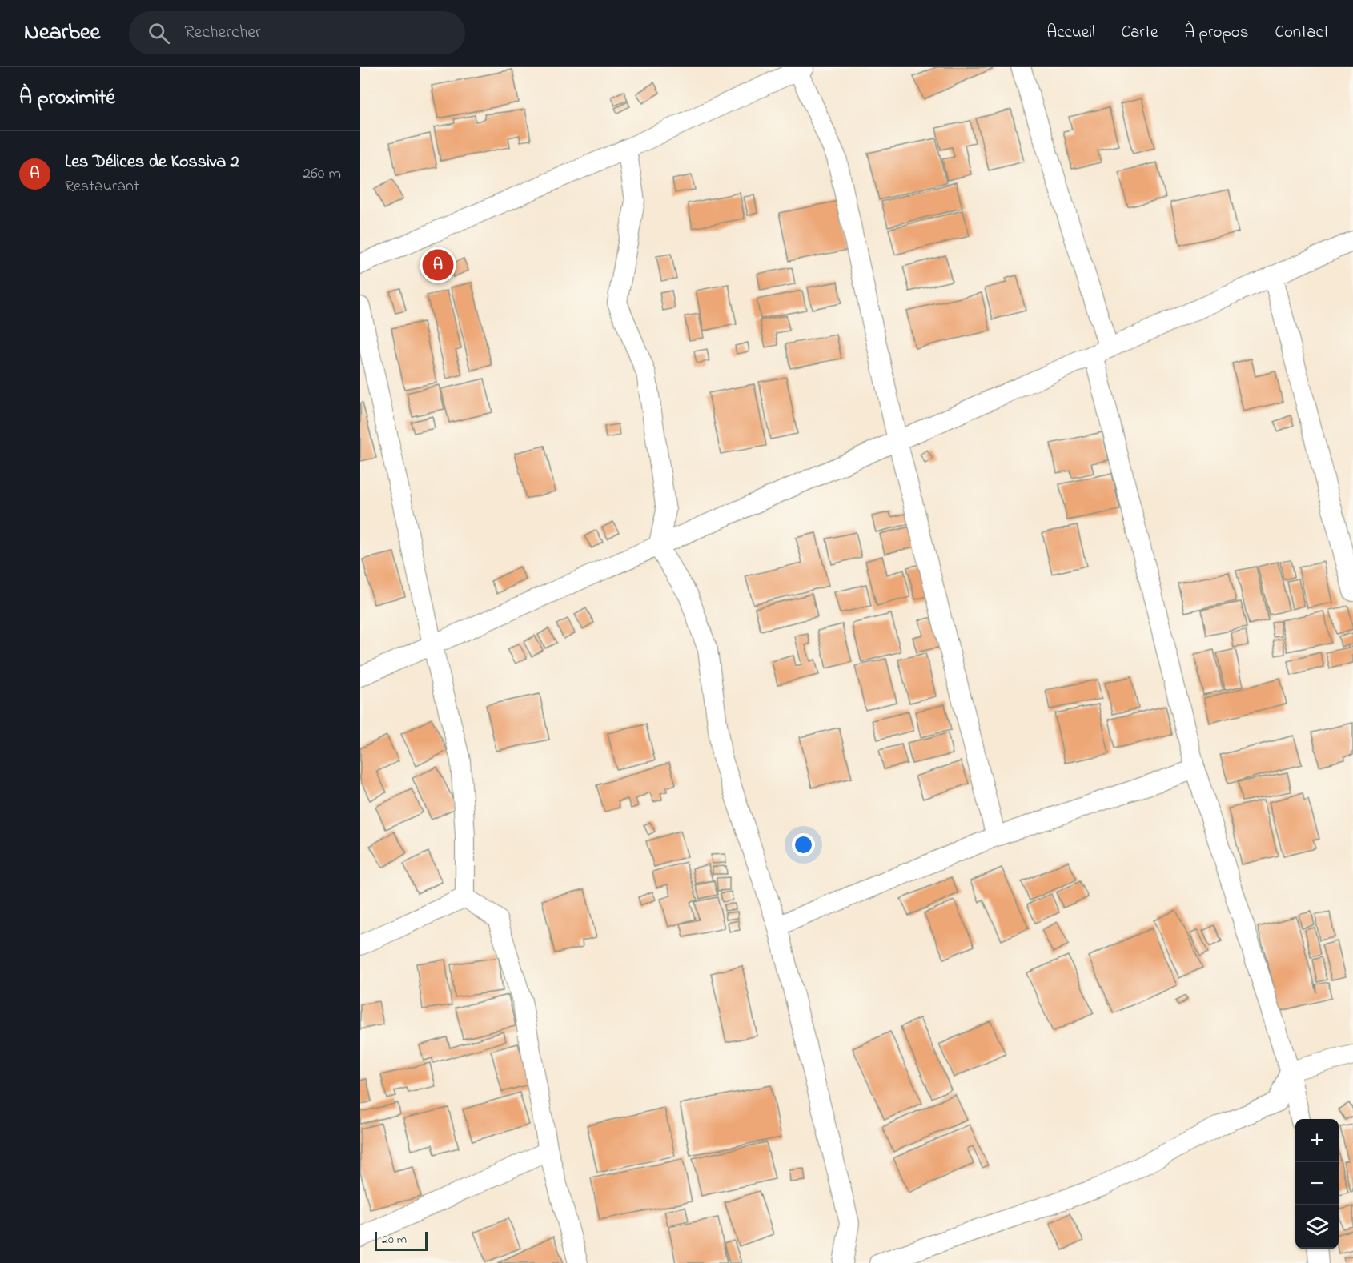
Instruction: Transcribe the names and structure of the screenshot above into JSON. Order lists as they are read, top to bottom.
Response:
{
  "scale_bar": "20 m",
  "page": {
    "header": "Nearbee",
    "search": "Rechercher",
    "nav": [
      "Accueil",
      "Carte",
      "À propos",
      "Contact"
    ],
    "heading": "À proximité",
    "list": [
      {
        "mark": "A",
        "name": "Les Délices de Kossiva 2",
        "note": "Restaurant",
        "value": "260 m"
      }
    ],
    "pins": "A",
    "map_buttons": ["+", "−"],
    "scale": "20 m"
  }
}
